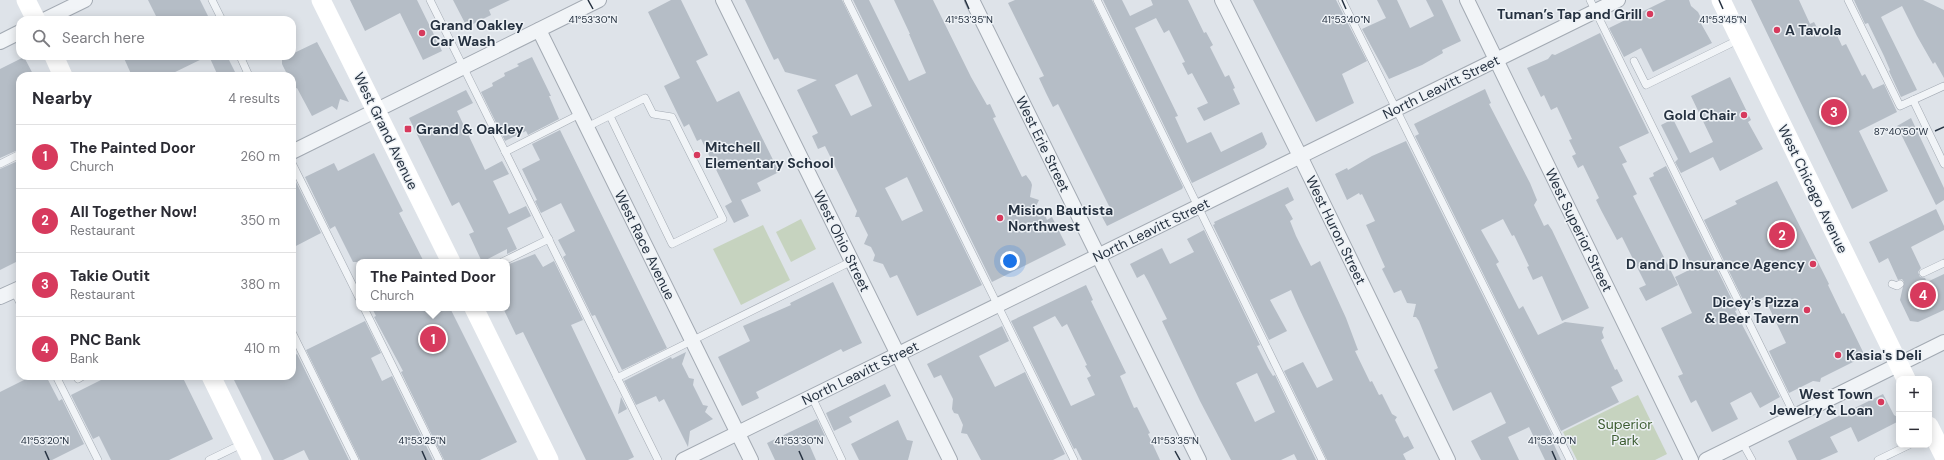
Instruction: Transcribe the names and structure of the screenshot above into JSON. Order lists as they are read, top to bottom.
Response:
{
  "streets": {
    "main road": ["West Grand Avenue", "West Chicago Avenue"],
    "street": [
      "North Leavitt Street",
      "West Erie Street",
      "West Huron Street",
      "West Superior Street",
      "West Ohio Street",
      "West Race Avenue"
    ]
  },
  "crossings": [
    ["North Leavitt Street", "West Erie Street"],
    ["North Leavitt Street", "West Huron Street"],
    ["North Leavitt Street", "West Superior Street"],
    ["North Leavitt Street", "West Ohio Street"],
    ["North Leavitt Street", "West Race Avenue"]
  ],
  "parks": ["Superior Park"],
  "places": {
    "other": [
      "Tuman’s Tap and Grill",
      "A Tavola",
      "Grand Oakley Car Wash",
      "Gold Chair",
      "Mitchell Elementary School",
      "Mision Bautista Northwest",
      "D and D Insurance Agency",
      "Dicey's Pizza & Beer Tavern",
      "Kasia's Deli",
      "West Town Jewelry & Loan"
    ],
    "transit": ["Grand & Oakley"]
  },
  "page": {
    "search": "Search here",
    "heading": ["Nearby", "4 results"],
    "pins": [
      "3",
      "2",
      "4",
      "1"
    ],
    "list": [
      {
        "mark": "1",
        "name": "The Painted Door",
        "note": "Church",
        "value": "260 m"
      },
      {
        "mark": "2",
        "name": "All Together Now!",
        "note": "Restaurant",
        "value": "350 m"
      },
      {
        "mark": "3",
        "name": "Takie Outit",
        "note": "Restaurant",
        "value": "380 m"
      },
      {
        "mark": "4",
        "name": "PNC Bank",
        "note": "Bank",
        "value": "410 m"
      }
    ],
    "popup": ["The Painted Door", "Church"],
    "map_buttons": ["+", "−"]
  },
  "coordinates": [
    "41°53'30\"N",
    "41°53'35\"N",
    "41°53'40\"N",
    "41°53'45\"N",
    "87°40'50\"W",
    "41°53'20\"N",
    "41°53'25\"N"
  ]
}
